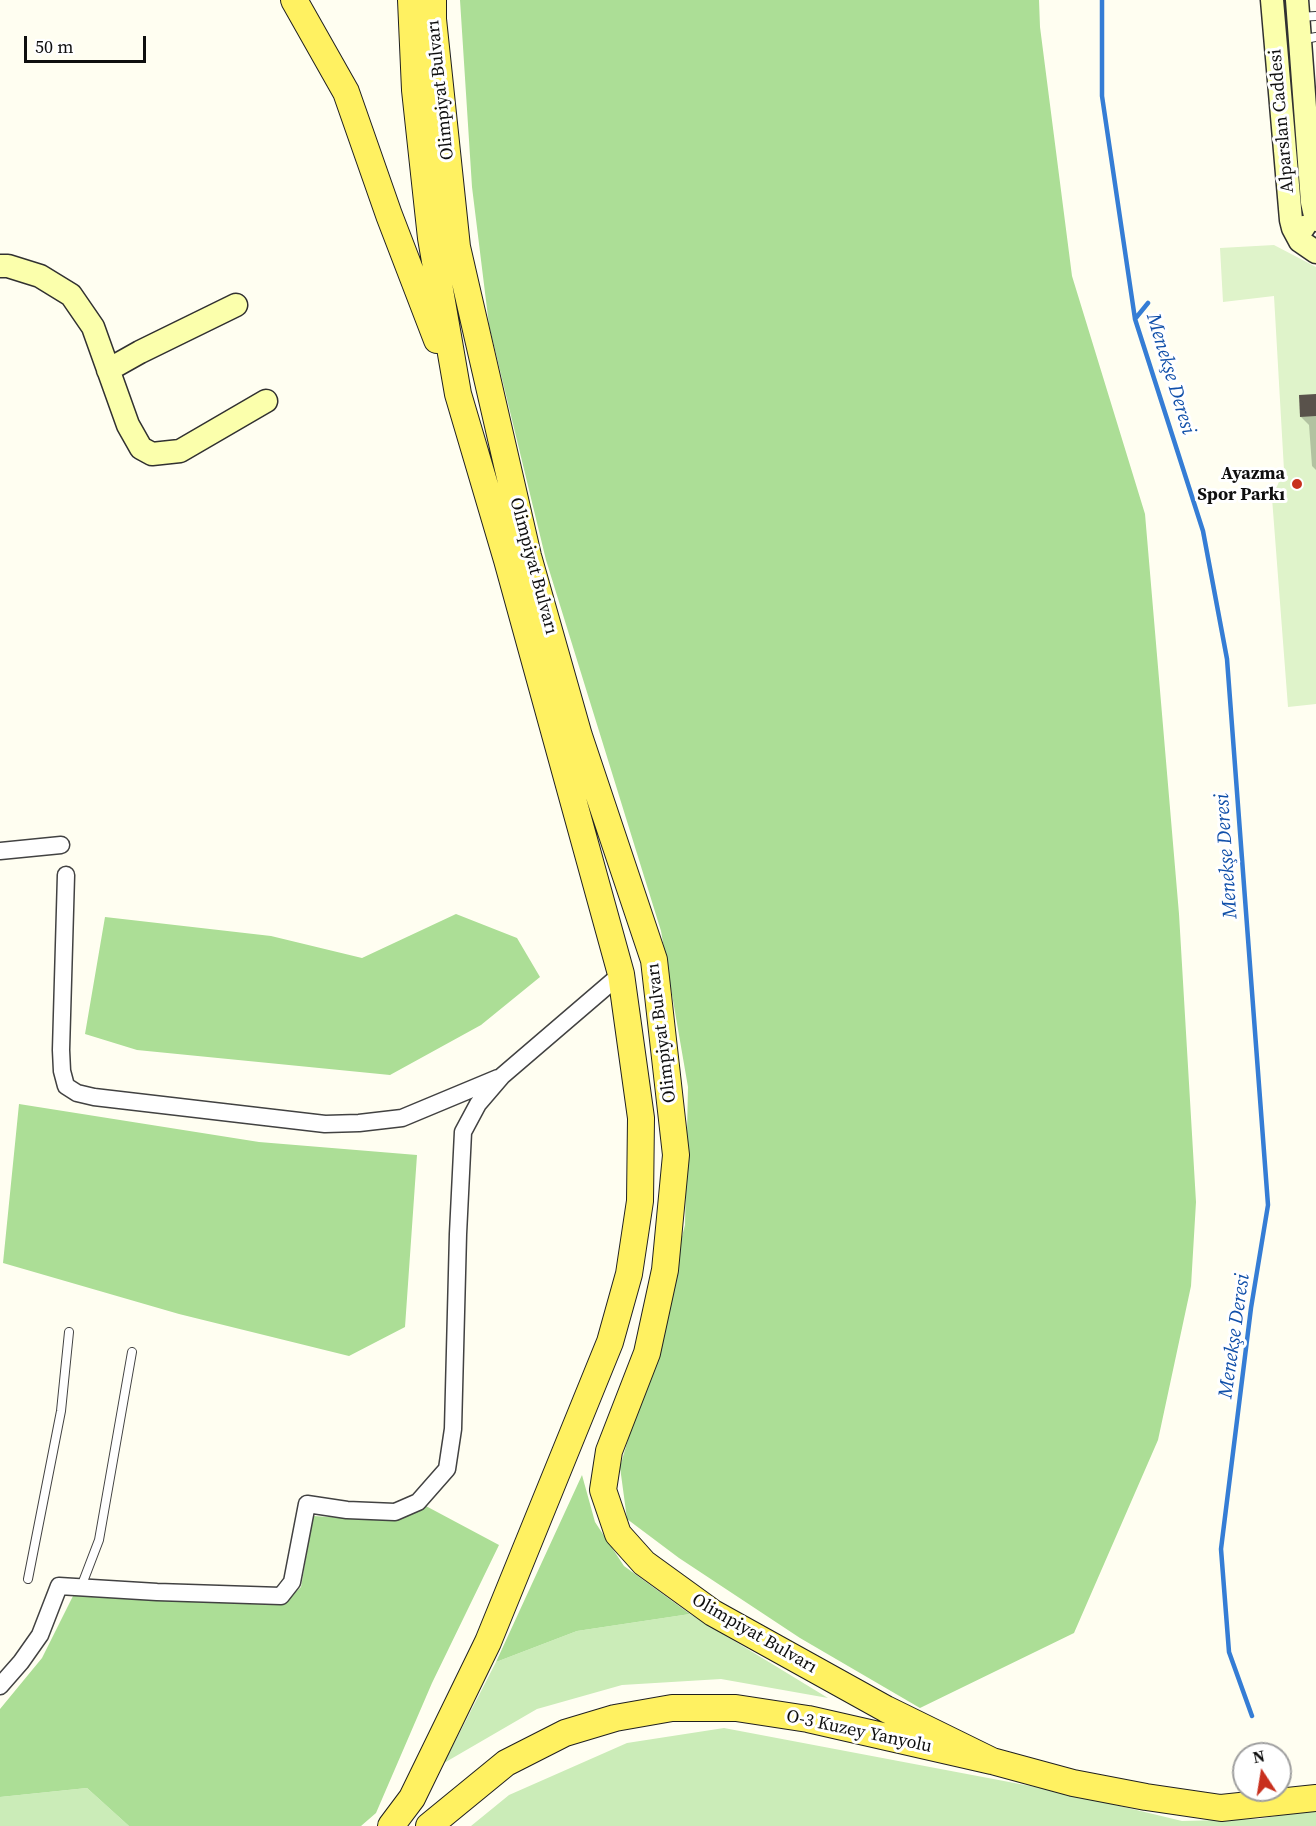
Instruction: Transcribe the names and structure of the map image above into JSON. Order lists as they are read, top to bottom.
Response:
{
  "streets": {
    "main road": ["Olimpiyat Bulvarı", "O-3 Kuzey Yanyolu"],
    "street": ["Alparslan Caddesi"]
  },
  "crossings": [
    ["Olimpiyat Bulvarı", "O-3 Kuzey Yanyolu"]
  ],
  "water": ["Menekşe Deresi"],
  "places": ["Ayazma Spor Parkı"],
  "scale_bar": "50 m",
  "north": "top"
}
